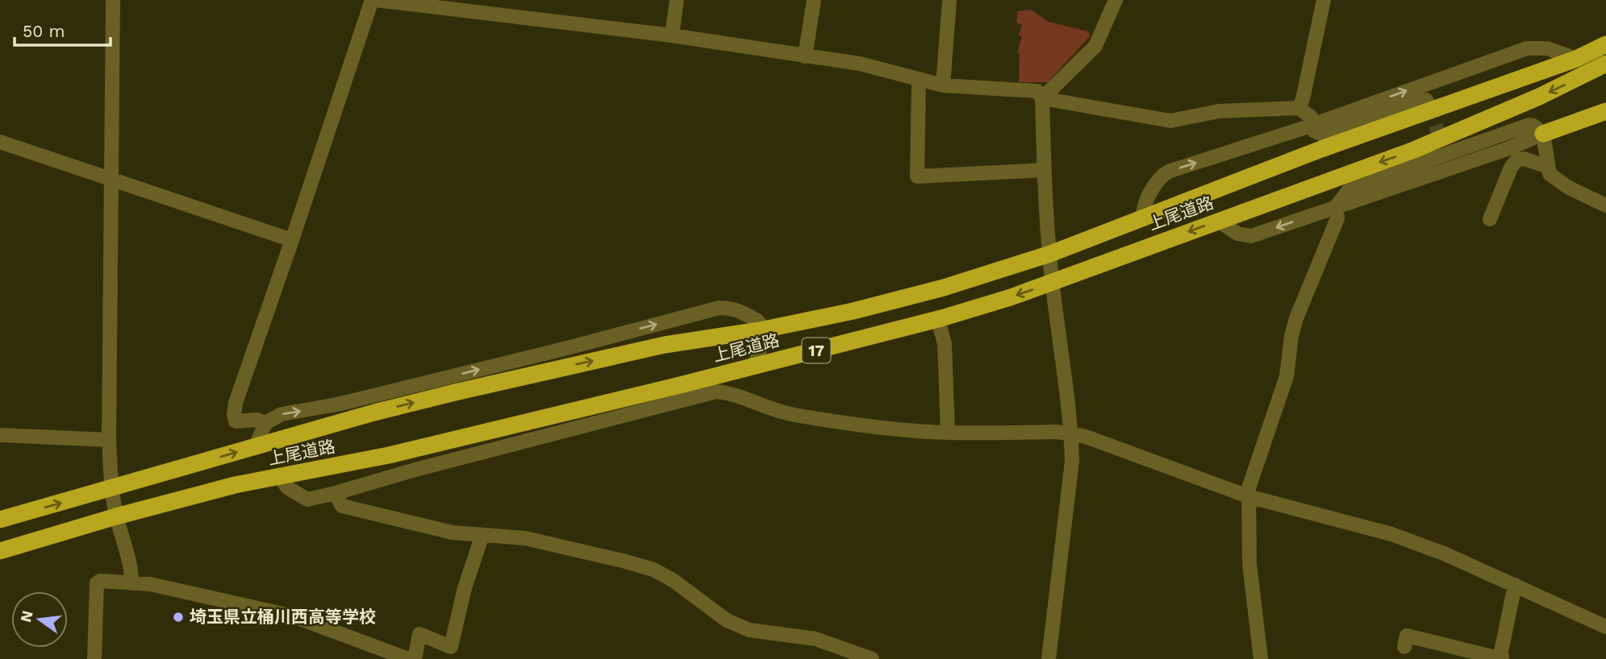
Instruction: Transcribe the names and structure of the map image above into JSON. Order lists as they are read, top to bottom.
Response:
{
  "streets": {
    "highway": ["上尾道路", "17"]
  },
  "places": ["埼玉県立桶川西高等学校"],
  "scale_bar": "50 m",
  "north": "left"
}
